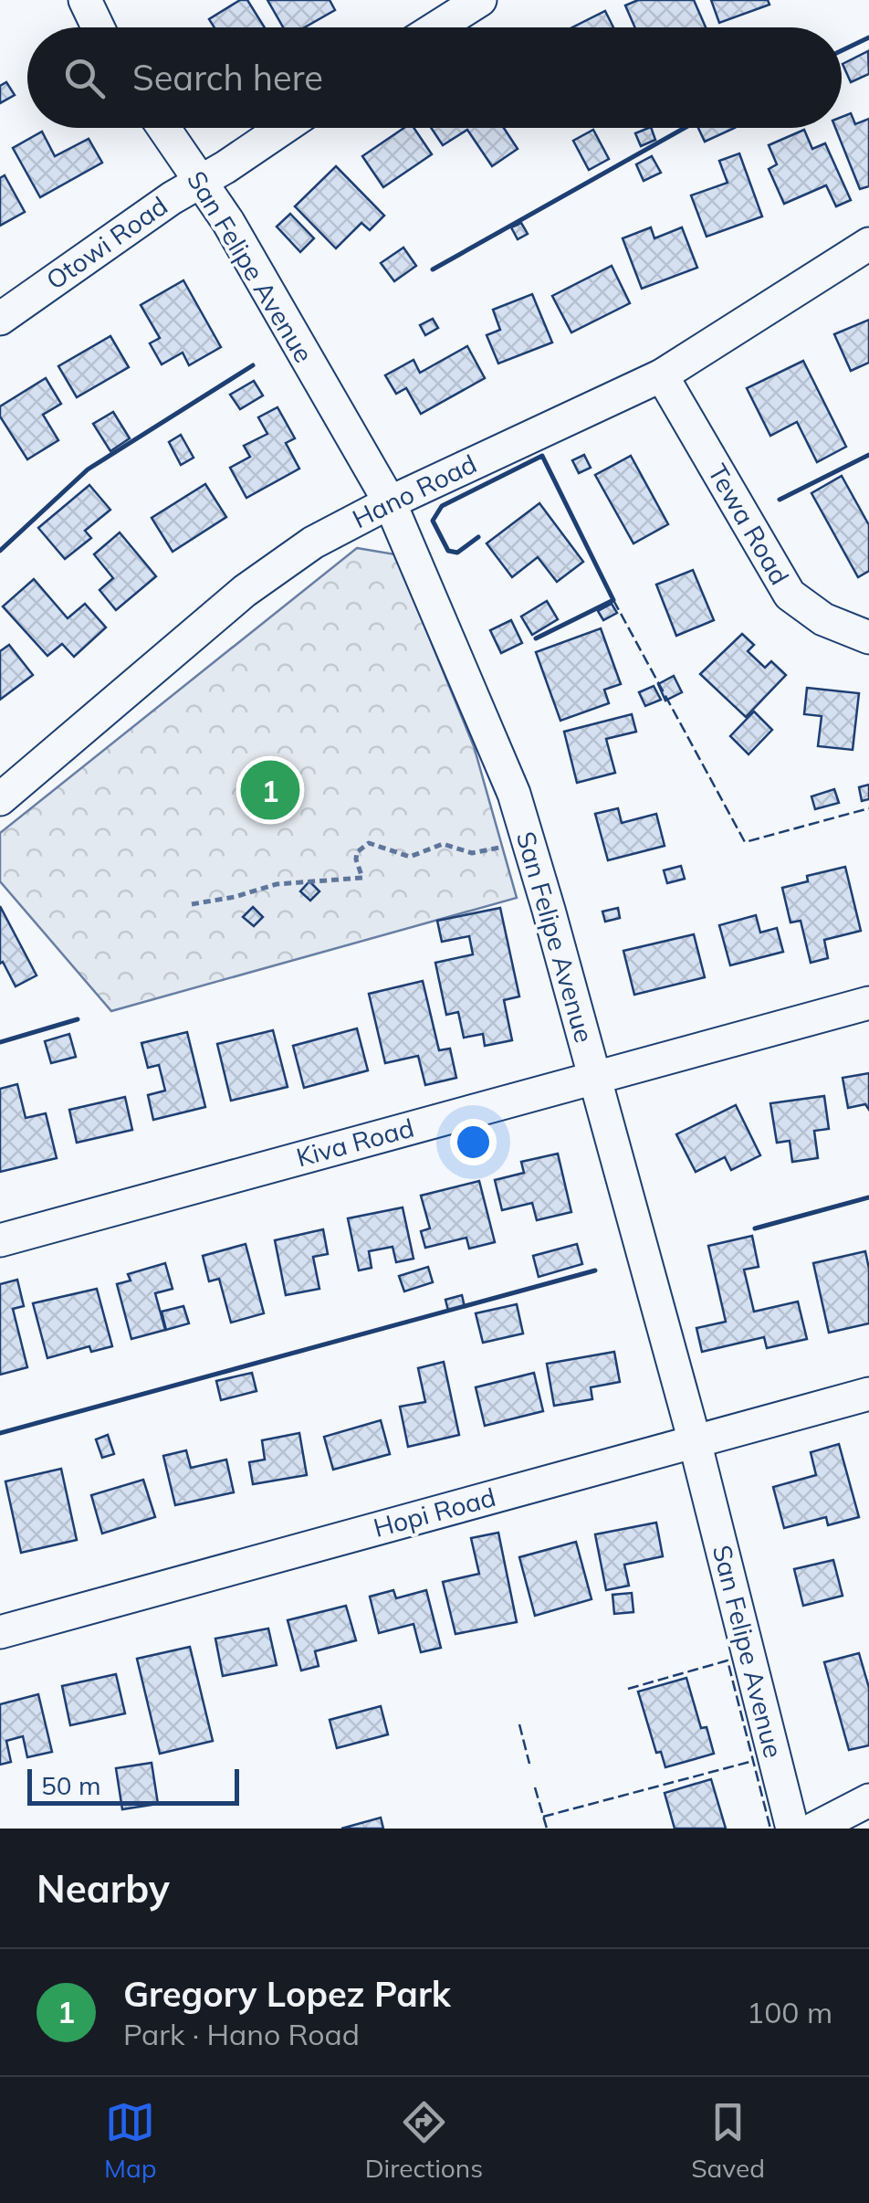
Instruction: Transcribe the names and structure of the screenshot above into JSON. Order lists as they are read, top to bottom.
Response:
{
  "streets": {
    "street": [
      "Otowi Road",
      "San Felipe Avenue",
      "Hano Road",
      "Tewa Road",
      "Kiva Road",
      "Hopi Road"
    ]
  },
  "crossings": [
    ["Otowi Road", "San Felipe Avenue"],
    ["San Felipe Avenue", "Hano Road"],
    ["San Felipe Avenue", "Kiva Road"],
    ["San Felipe Avenue", "Hopi Road"],
    ["Hano Road", "Tewa Road"]
  ],
  "scale_bar": "50 m",
  "page": {
    "search": "Search here",
    "pins": "1",
    "scale": "50 m",
    "heading": "Nearby",
    "list": [
      {
        "mark": "1",
        "name": "Gregory Lopez Park",
        "note": "Park · Hano Road",
        "value": "100 m"
      }
    ],
    "nav": ["Map", "Directions", "Saved"]
  }
}
